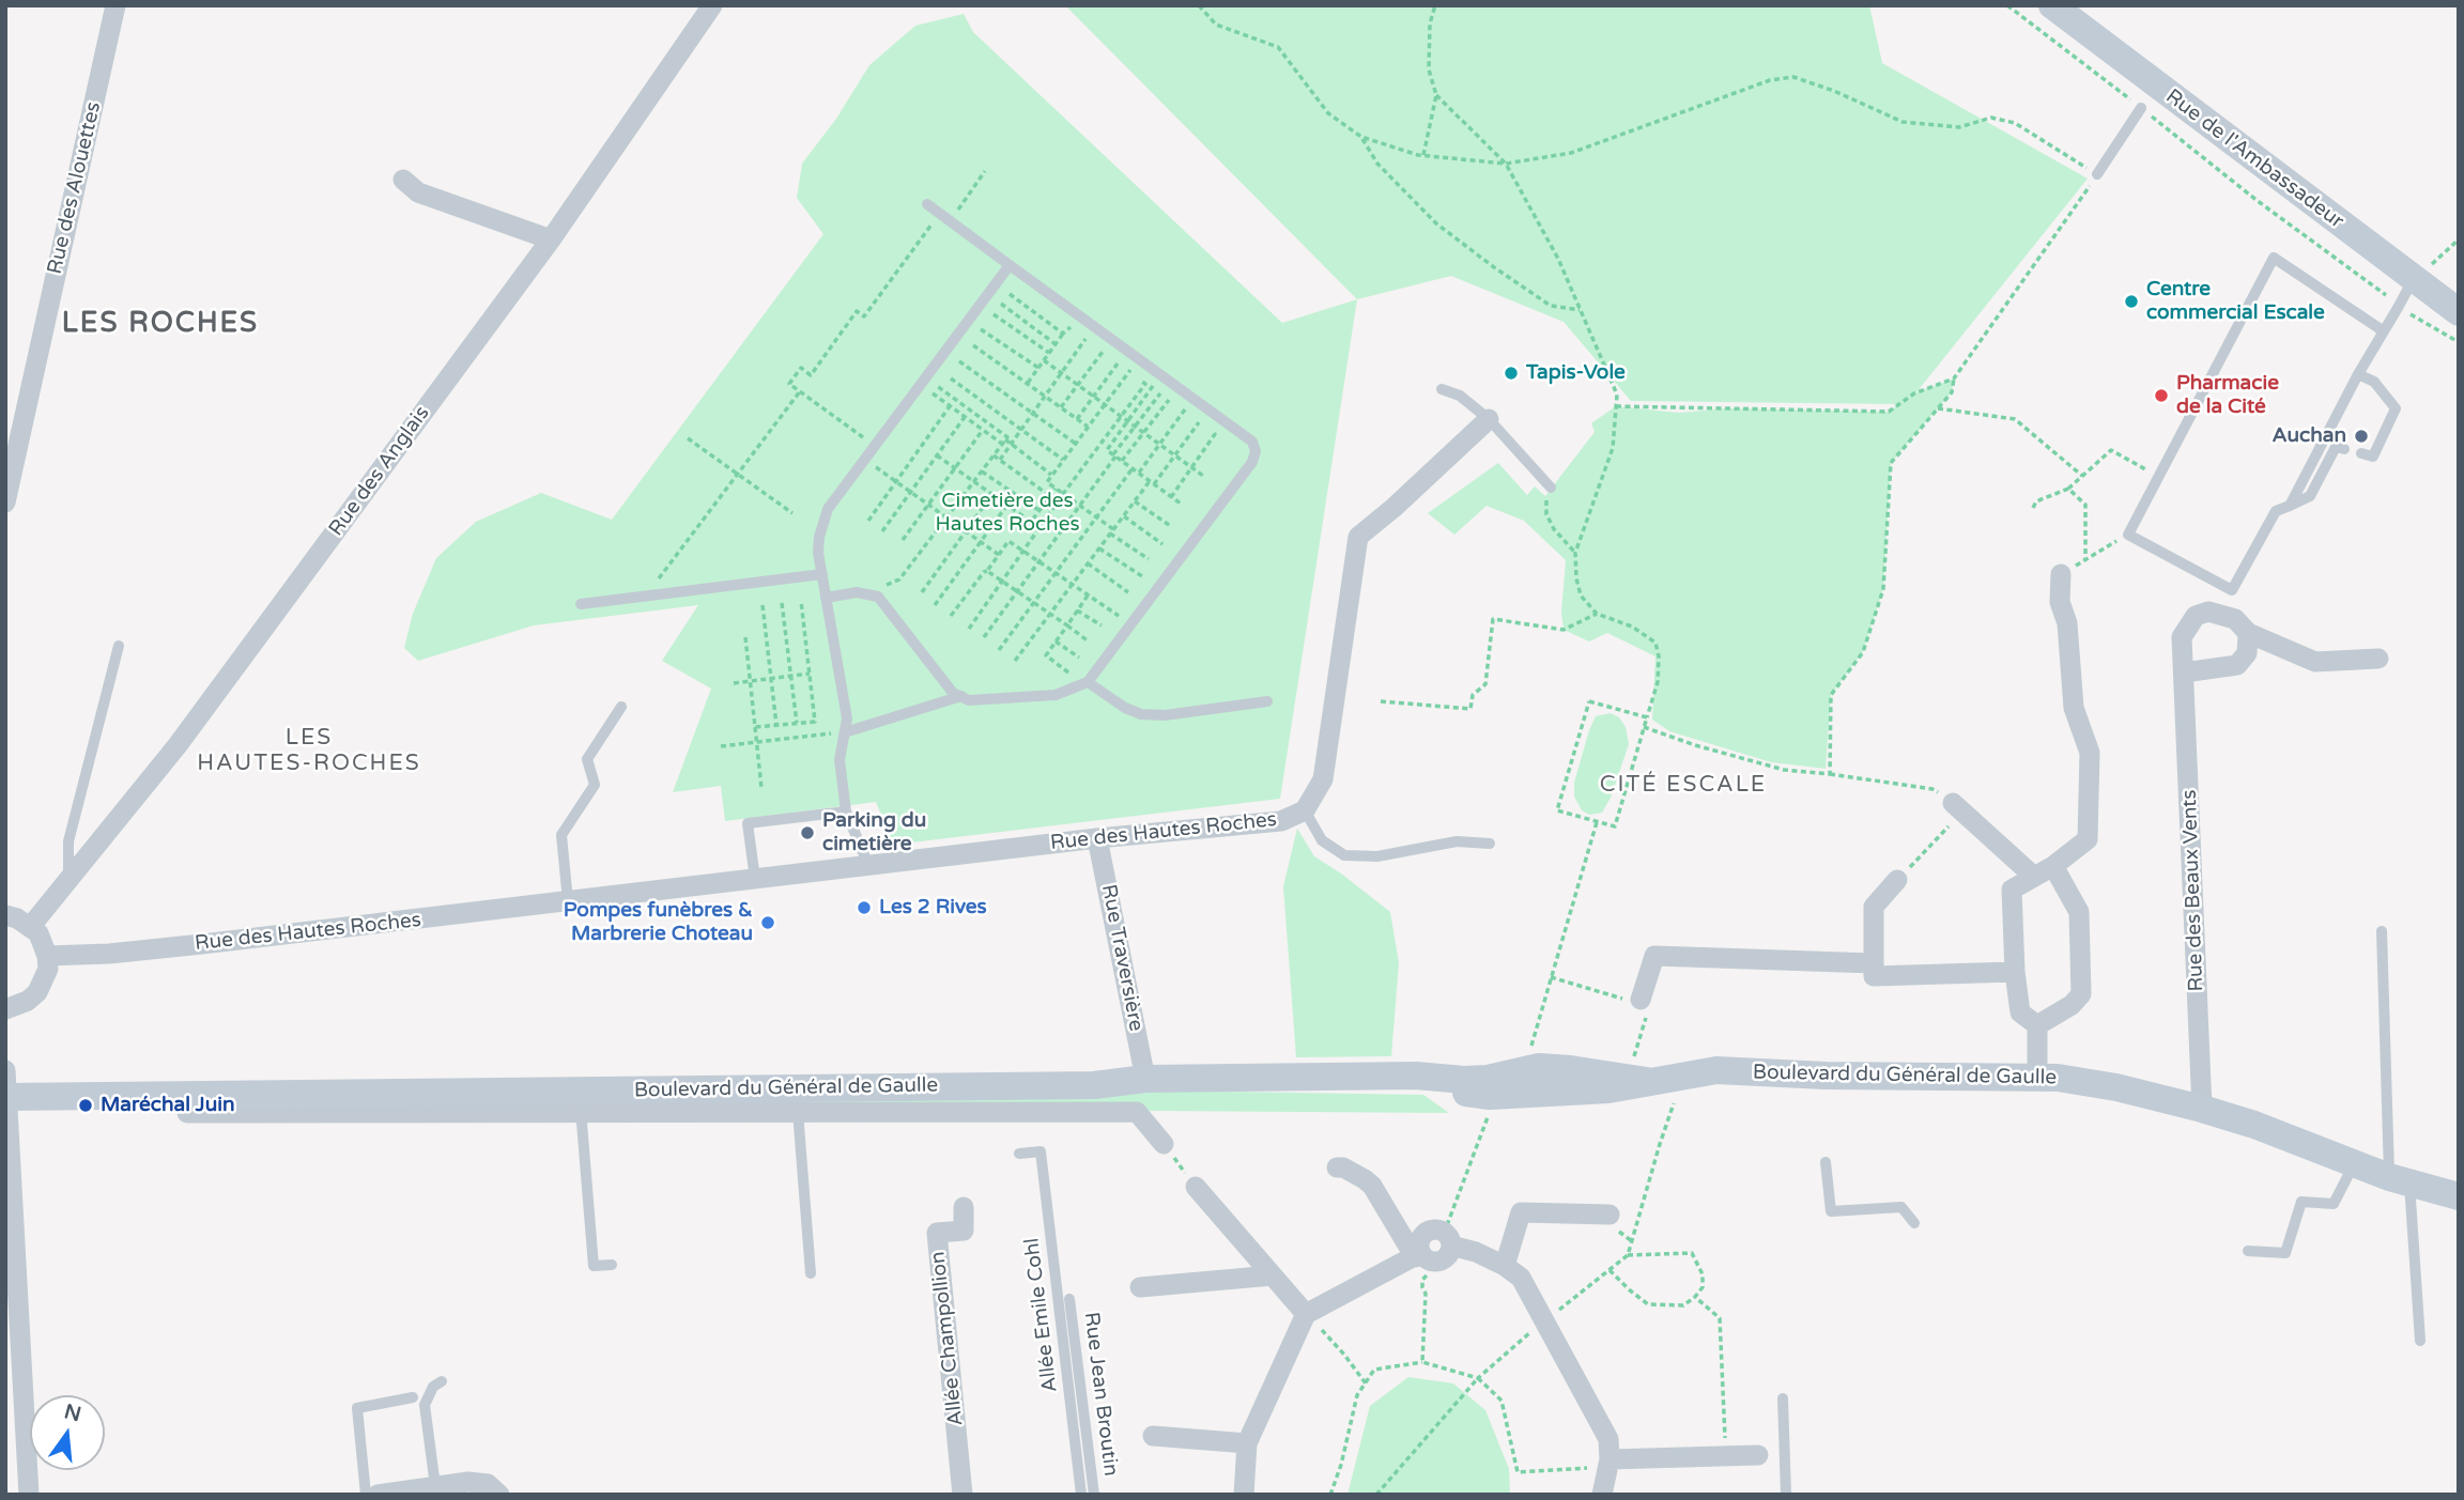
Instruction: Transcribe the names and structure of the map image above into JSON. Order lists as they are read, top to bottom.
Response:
{
  "streets": {
    "street": [
      "Rue de l'Ambassadeur",
      "Rue des Alouettes",
      "Rue des Anglais",
      "Rue des Hautes Roches",
      "Rue des Beaux Vents",
      "Rue Traversière",
      "Boulevard du Général de Gaulle",
      "Allée Champollion"
    ],
    "lane": ["Allée Emile Cohl", "Rue Jean Broutin"]
  },
  "crossings": [
    ["Rue des Hautes Roches", "Rue Traversière"],
    ["Rue des Beaux Vents", "Boulevard du Général de Gaulle"],
    ["Rue Traversière", "Boulevard du Général de Gaulle"]
  ],
  "districts": ["LES ROCHES", "LES HAUTES-ROCHES", "CITÉ ESCALE"],
  "parks": ["Cimetière des Hautes Roches"],
  "places": [
    "Centre commercial Escale",
    "Tapis-Vole",
    "Pharmacie de la Cité",
    "Auchan",
    "Parking du cimetière",
    "Les 2 Rives",
    "Pompes funèbres & Marbrerie Choteau",
    "Maréchal Juin"
  ],
  "north": "top"
}
